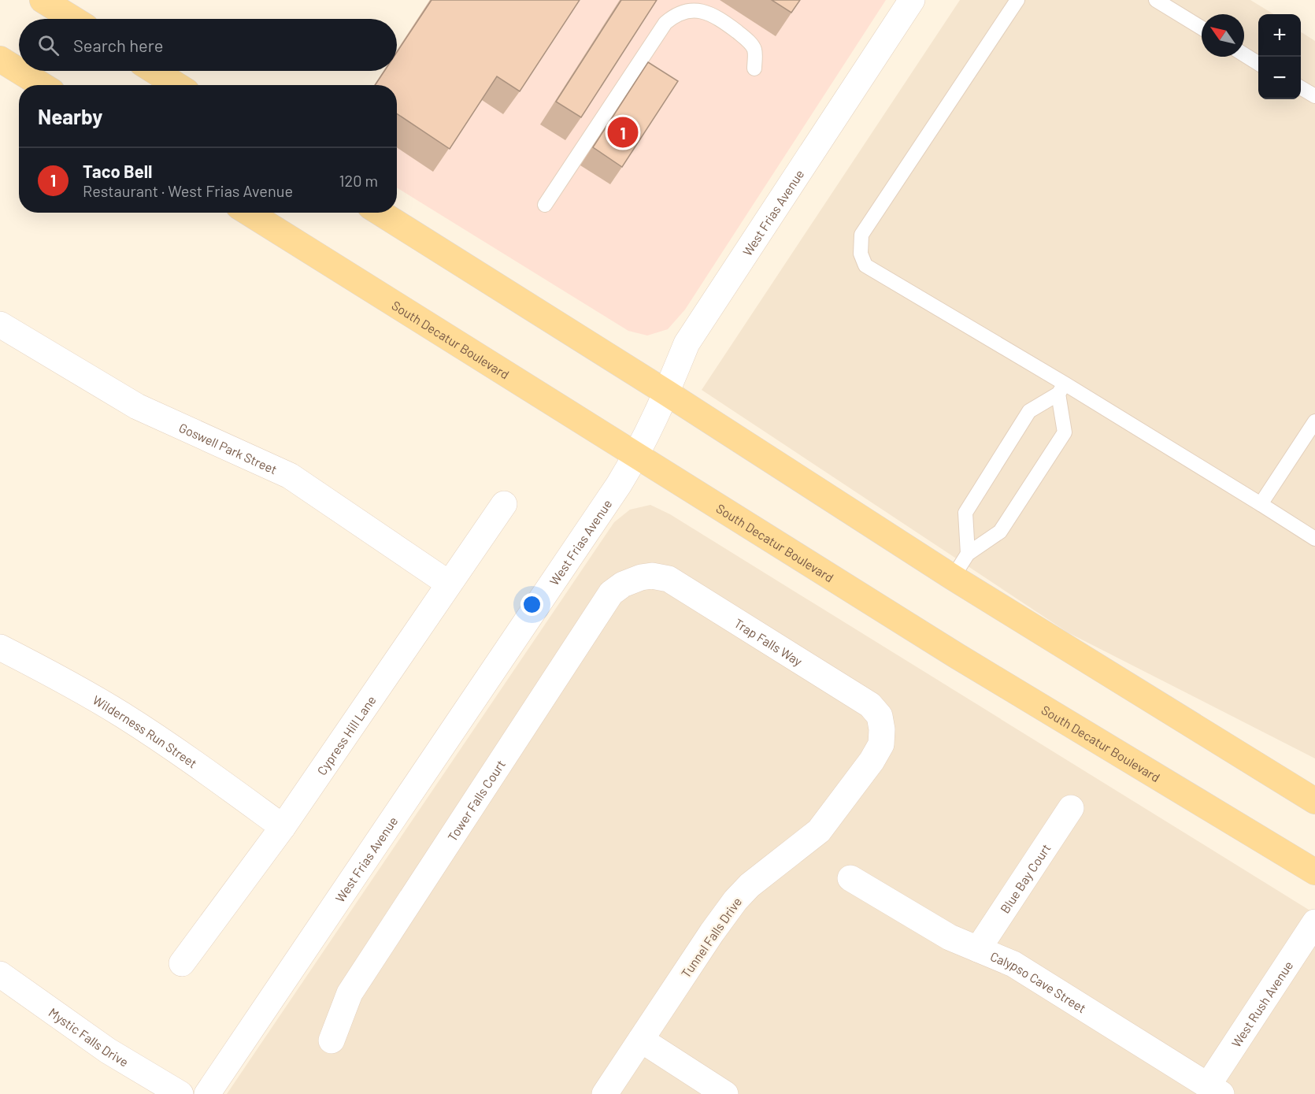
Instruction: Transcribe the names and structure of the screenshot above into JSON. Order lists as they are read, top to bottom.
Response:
{
  "streets": {
    "main road": ["South Decatur Boulevard"],
    "street": [
      "West Frias Avenue",
      "Goswell Park Street",
      "Trap Falls Way",
      "Wilderness Run Street",
      "Cypress Hill Lane",
      "Tower Falls Court",
      "Blue Bay Court",
      "Tunnel Falls Drive",
      "Calypso Cave Street",
      "West Rush Avenue",
      "Mystic Falls Drive"
    ]
  },
  "crossings": [
    ["West Frias Avenue", "South Decatur Boulevard"],
    ["Goswell Park Street", "Cypress Hill Lane"],
    ["Trap Falls Way", "Tower Falls Court"],
    ["Trap Falls Way", "Tunnel Falls Drive"],
    ["Wilderness Run Street", "Cypress Hill Lane"],
    ["Blue Bay Court", "Calypso Cave Street"],
    ["Calypso Cave Street", "West Rush Avenue"]
  ],
  "north": "top left",
  "page": {
    "map_buttons": ["+", "−"],
    "search": "Search here",
    "heading": "Nearby",
    "pins": "1",
    "list": [
      {
        "mark": "1",
        "name": "Taco Bell",
        "note": "Restaurant · West Frias Avenue",
        "value": "120 m"
      }
    ]
  }
}
